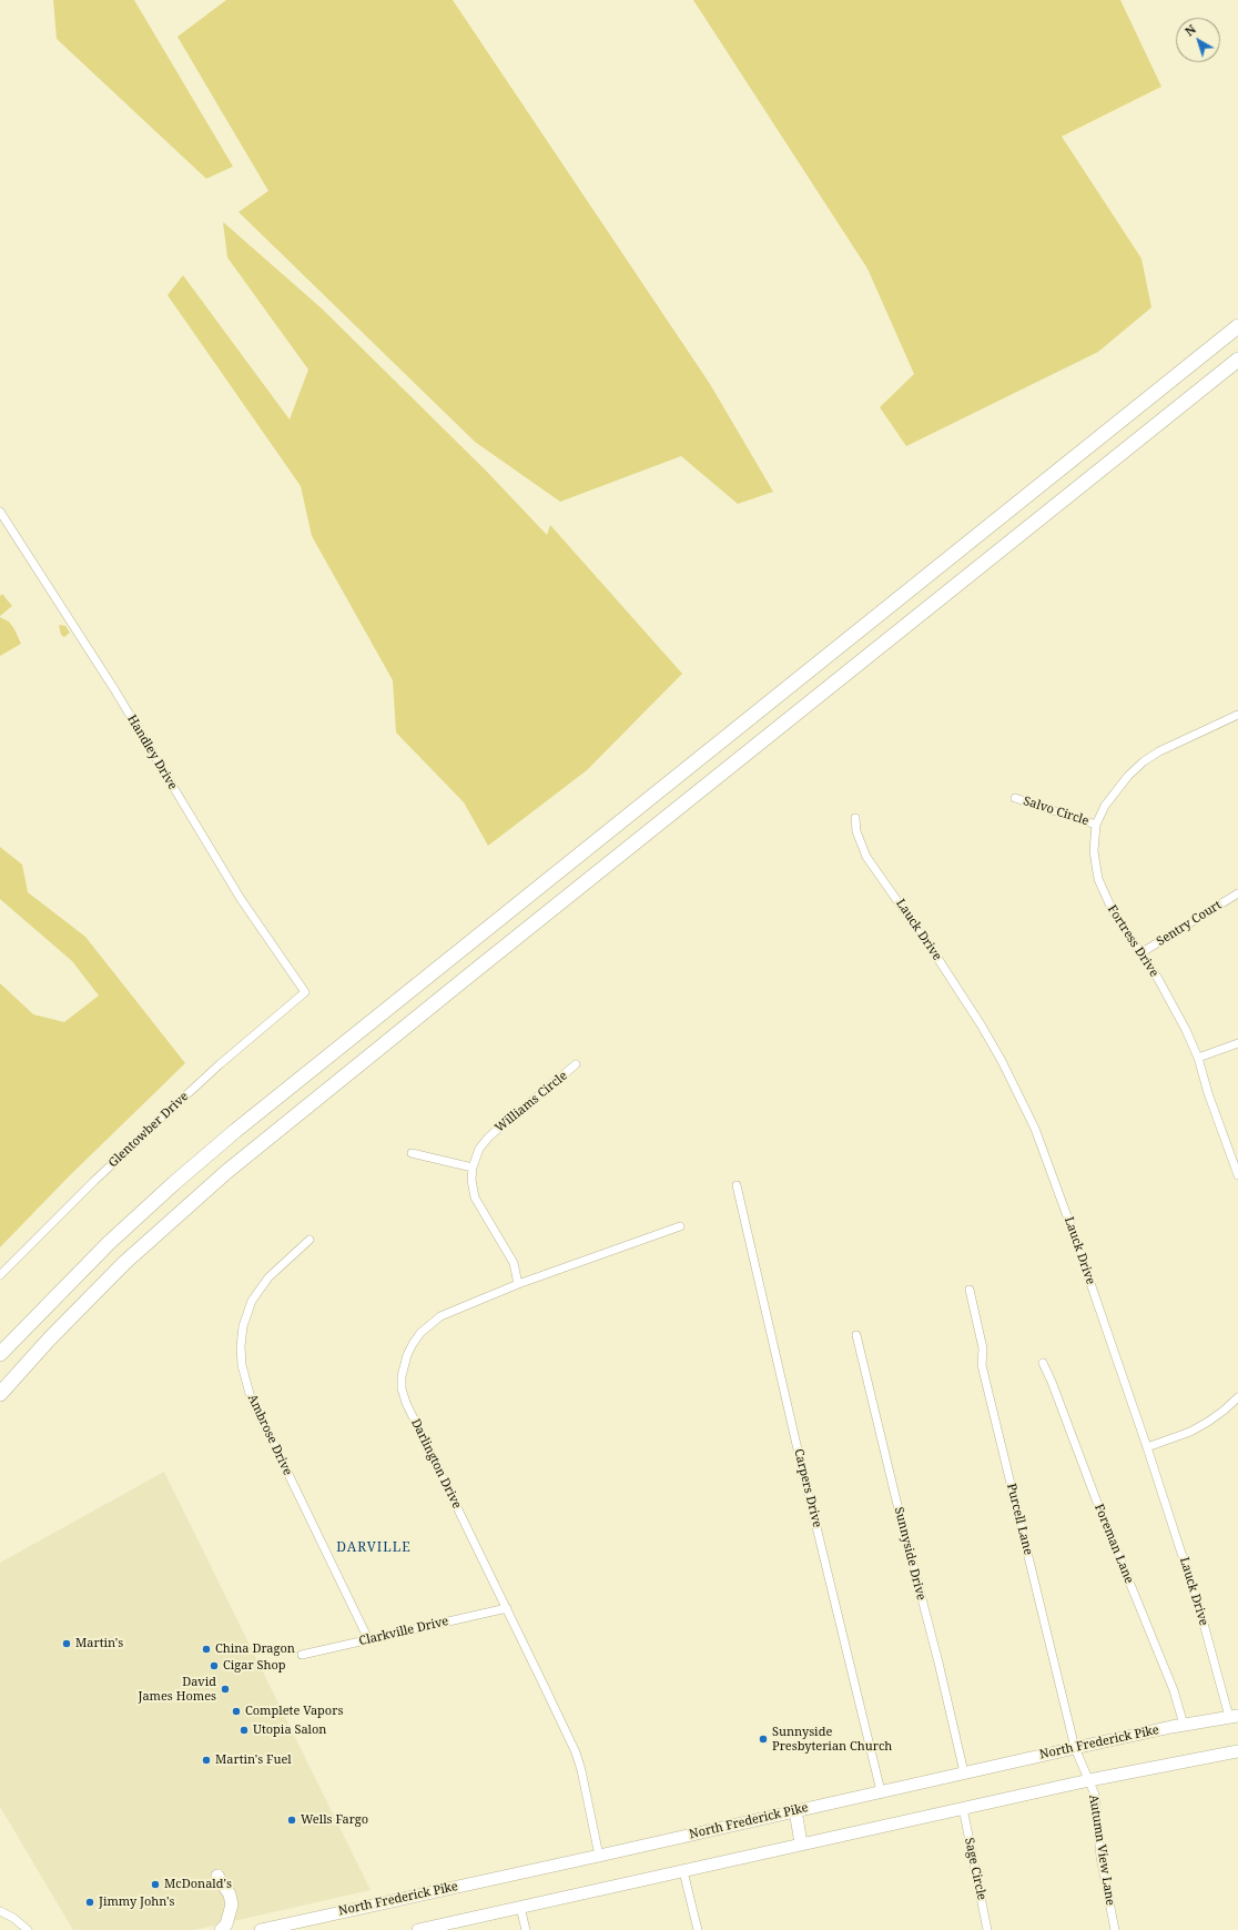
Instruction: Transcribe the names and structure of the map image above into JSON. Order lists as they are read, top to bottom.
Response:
{
  "streets": {
    "main road": ["North Frederick Pike"],
    "street": [
      "Handley Drive",
      "Salvo Circle",
      "Sentry Court",
      "Lauck Drive",
      "Fortress Drive",
      "Williams Circle",
      "Glentowber Drive",
      "Ambrose Drive",
      "Darlington Drive",
      "Carpers Drive",
      "Purcell Lane",
      "Foreman Lane",
      "Sunnyside Drive",
      "Clarkville Drive",
      "Autumn View Lane",
      "Sage Circle"
    ]
  },
  "crossings": [
    ["Handley Drive", "Glentowber Drive"],
    ["Salvo Circle", "Fortress Drive"],
    ["Sentry Court", "Fortress Drive"],
    ["Lauck Drive", "North Frederick Pike"],
    ["Williams Circle", "Darlington Drive"],
    ["Ambrose Drive", "Clarkville Drive"],
    ["Darlington Drive", "Clarkville Drive"],
    ["Darlington Drive", "North Frederick Pike"],
    ["Carpers Drive", "North Frederick Pike"],
    ["Purcell Lane", "North Frederick Pike"],
    ["Purcell Lane", "Autumn View Lane"],
    ["Foreman Lane", "North Frederick Pike"],
    ["Sunnyside Drive", "North Frederick Pike"],
    ["North Frederick Pike", "Autumn View Lane"]
  ],
  "districts": ["DARVILLE"],
  "places": [
    "Martin's",
    "China Dragon",
    "Cigar Shop",
    "David James Homes",
    "Complete Vapors",
    "Utopia Salon",
    "Sunnyside Presbyterian Church",
    "Martin's Fuel",
    "Wells Fargo",
    "McDonald's",
    "Jimmy John's"
  ],
  "north": "top left"
}
